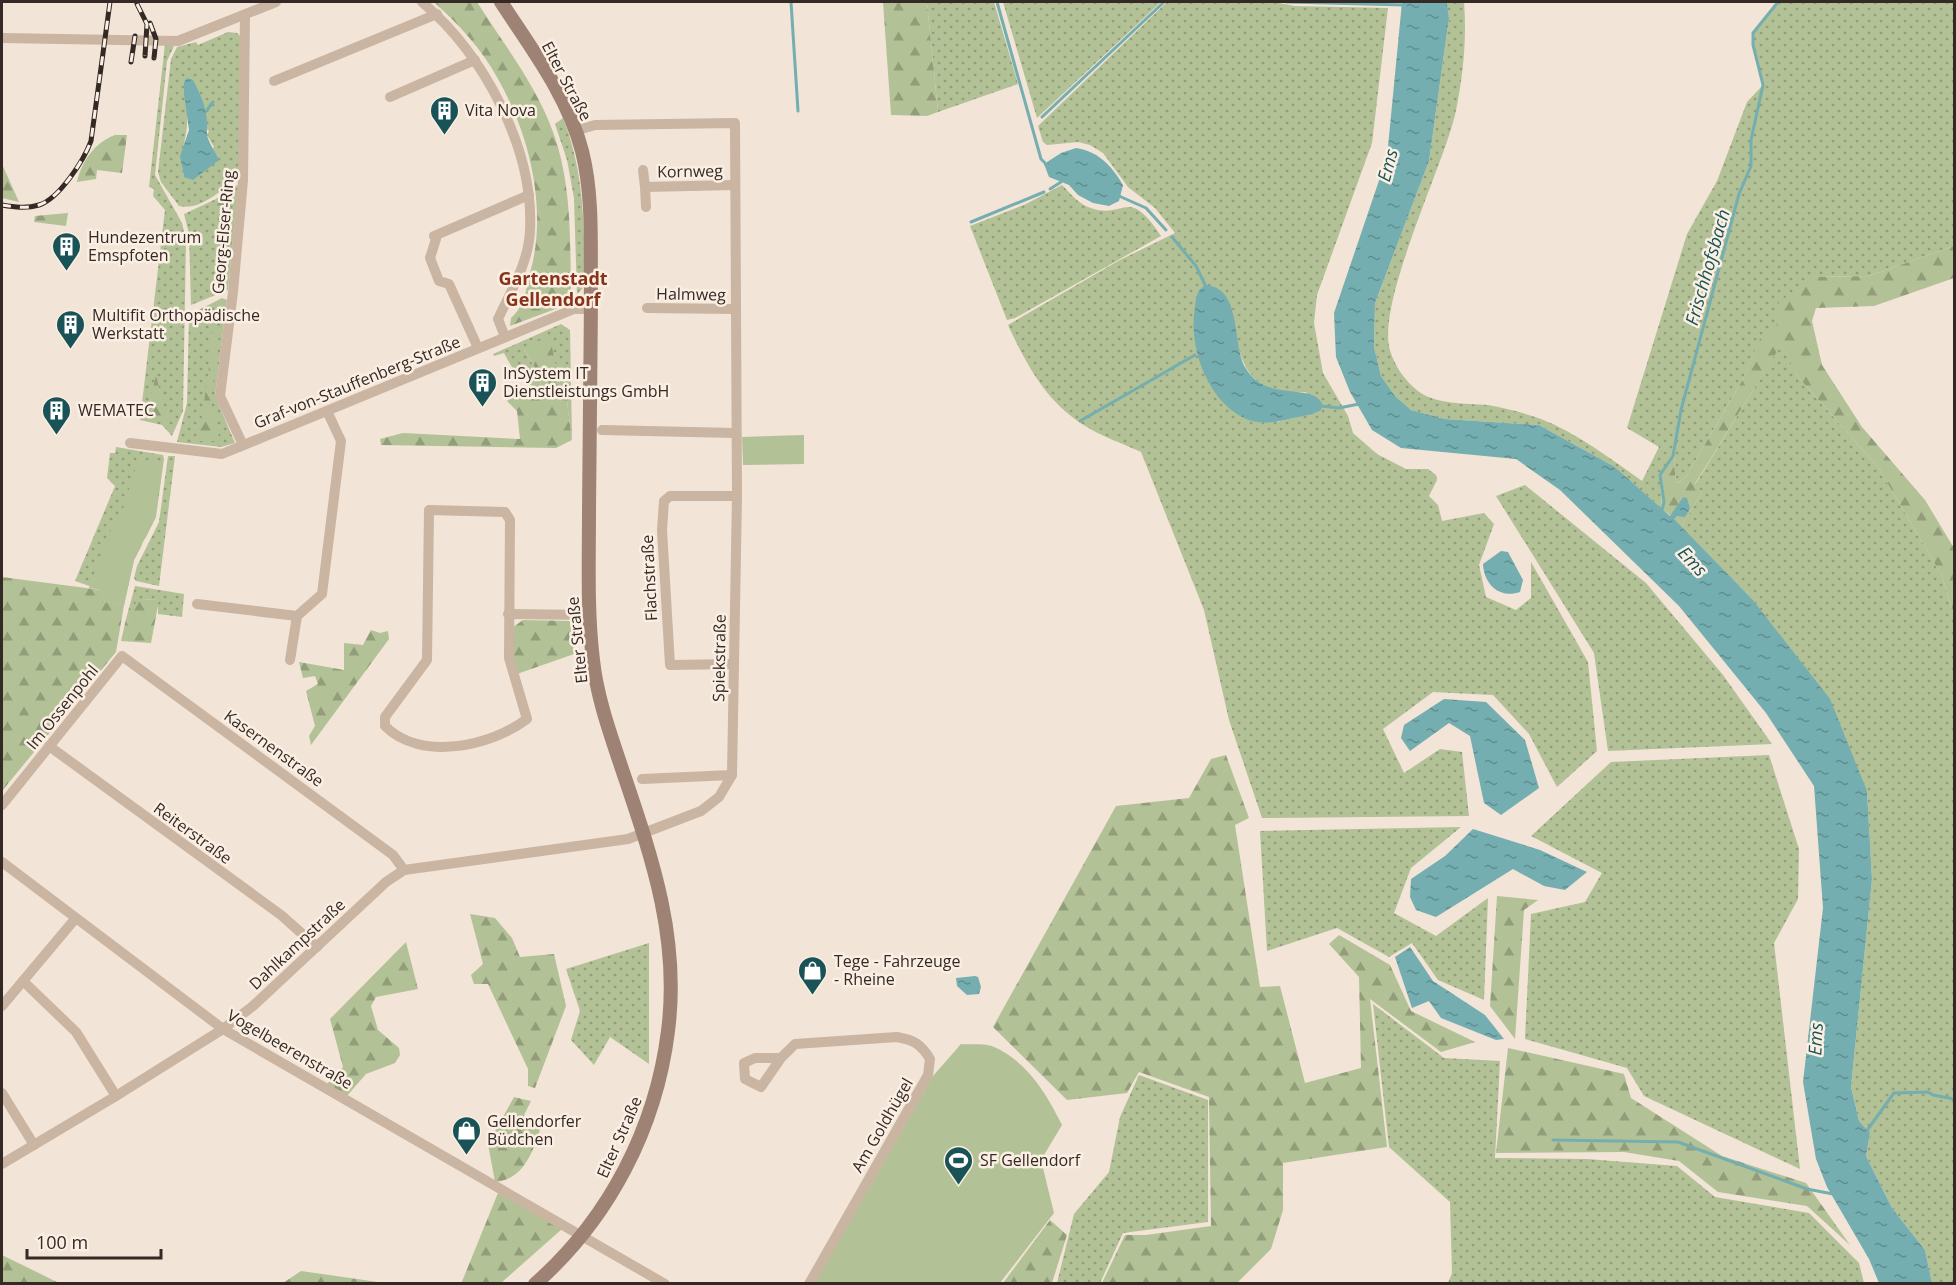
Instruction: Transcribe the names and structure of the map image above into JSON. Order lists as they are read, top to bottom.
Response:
{
  "streets": {
    "main road": ["Elter Straße"],
    "street": [
      "Kornweg",
      "Georg-Elser-Ring",
      "Halmweg",
      "Graf-von-Stauffenberg-Straße",
      "Flachstraße",
      "Spiekstraße",
      "Im Ossenpohl",
      "Kasernenstraße",
      "Reiterstraße",
      "Dahlkampstraße",
      "Vogelbeerenstraße",
      "Am Goldhügel"
    ]
  },
  "crossings": [
    ["Elter Straße", "Graf-von-Stauffenberg-Straße"],
    ["Elter Straße", "Spiekstraße"],
    ["Elter Straße", "Dahlkampstraße"],
    ["Elter Straße", "Vogelbeerenstraße"],
    ["Kornweg", "Spiekstraße"],
    ["Georg-Elser-Ring", "Graf-von-Stauffenberg-Straße"],
    ["Halmweg", "Spiekstraße"],
    ["Flachstraße", "Spiekstraße"],
    ["Im Ossenpohl", "Kasernenstraße"],
    ["Im Ossenpohl", "Reiterstraße"],
    ["Kasernenstraße", "Dahlkampstraße"],
    ["Reiterstraße", "Dahlkampstraße"],
    ["Dahlkampstraße", "Vogelbeerenstraße"]
  ],
  "districts": ["Gartenstadt Gellendorf"],
  "water": ["Ems", "Frischhofsbach"],
  "places": {
    "building": [
      "Vita Nova",
      "Hundezentrum Emspfoten",
      "Multifit Orthopädische Werkstatt",
      "InSystem IT Dienstleistungs GmbH",
      "WEMATEC"
    ],
    "shop": ["Tege - Fahrzeuge - Rheine", "Gellendorfer Büdchen"],
    "sports": ["SF Gellendorf"]
  },
  "scale_bar": "100 m"
}
